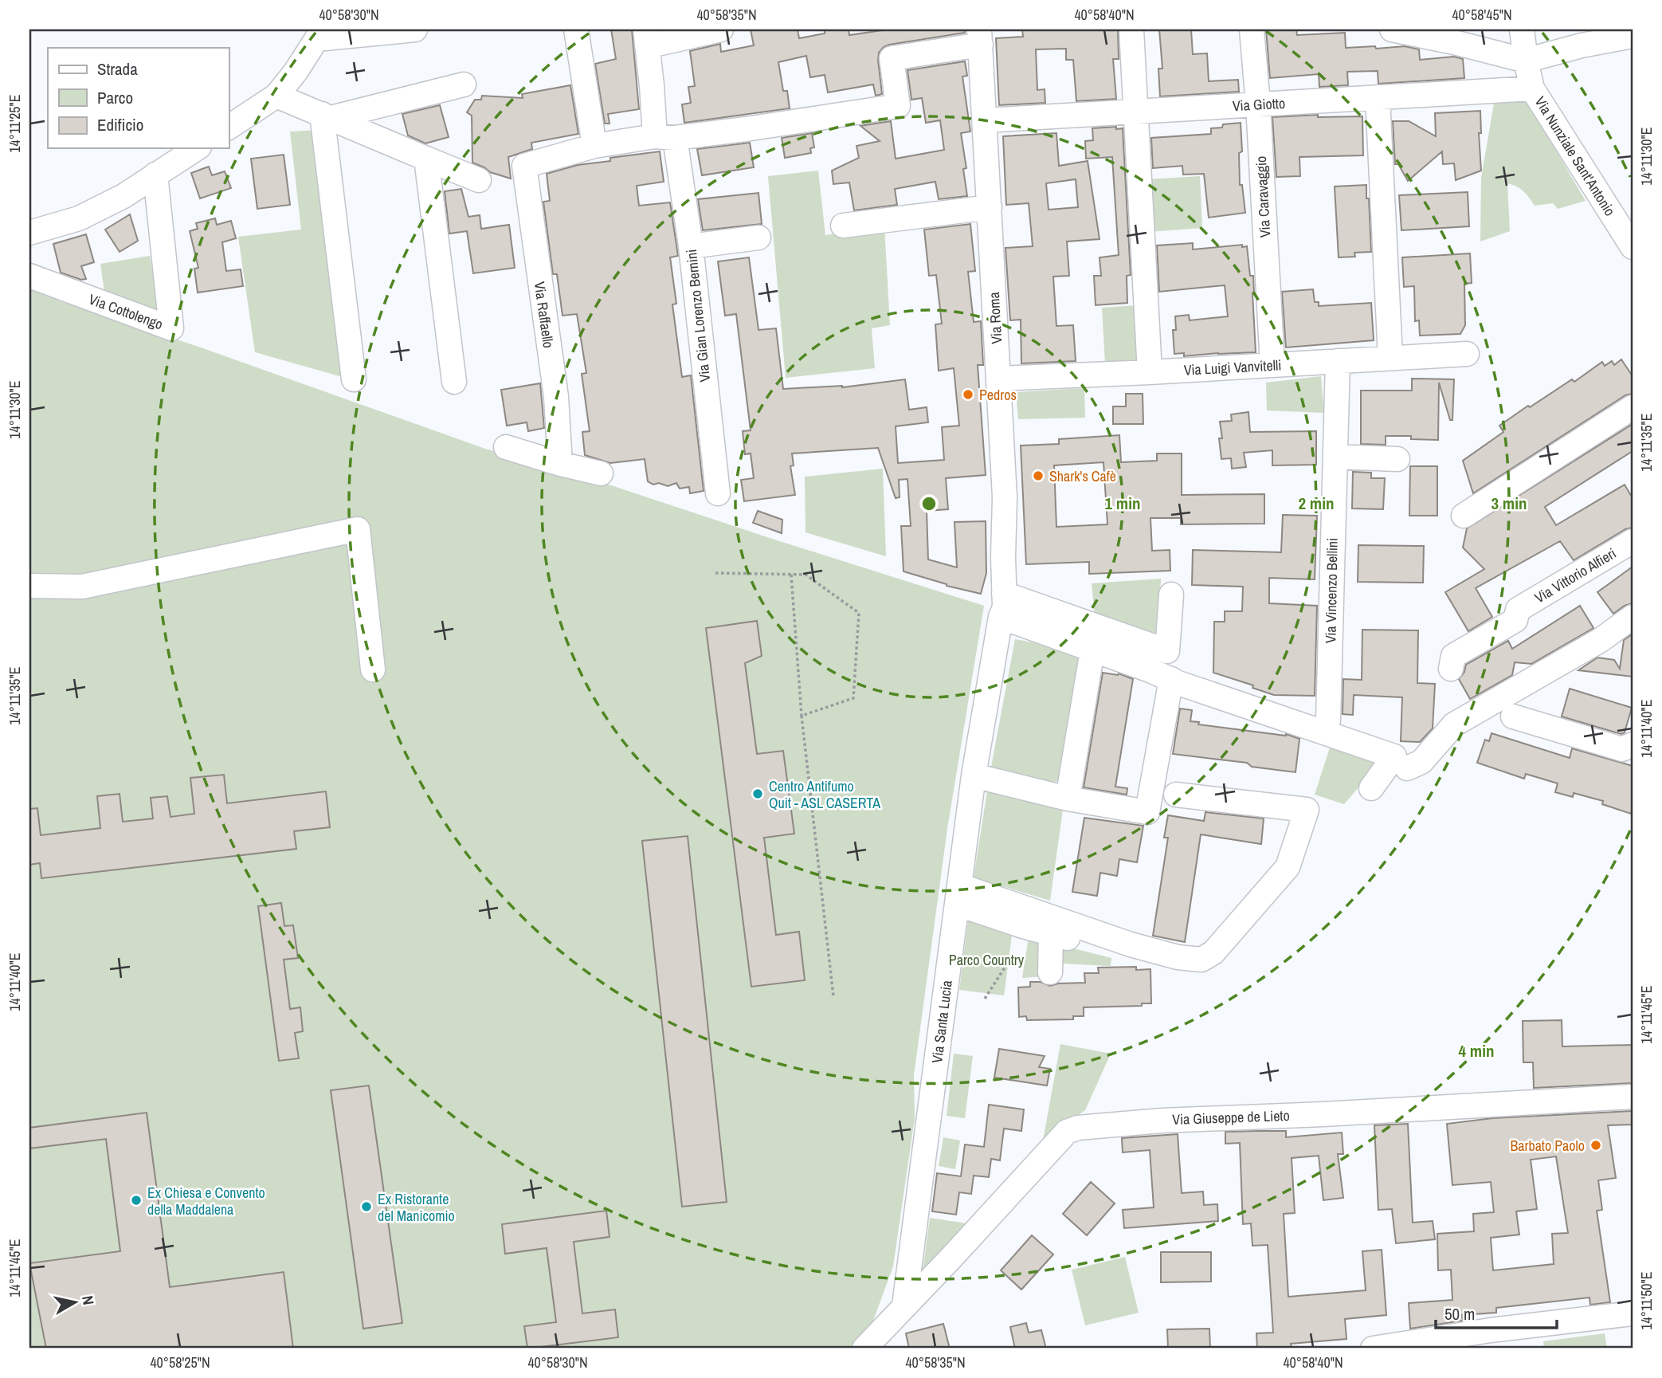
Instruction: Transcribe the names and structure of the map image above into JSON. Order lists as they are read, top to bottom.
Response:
{
  "streets": {
    "street": [
      "Via Giotto",
      "Via Nunziale Sant'Antonio",
      "Via Caravaggio",
      "Via Cottolengo",
      "Via Raffaello",
      "Via Gian Lorenzo Bernini",
      "Via Roma",
      "Via Luigi Vanvitelli",
      "Via Vittorio Alfieri",
      "Via Vincenzo Bellini",
      "Via Santa Lucia",
      "Via Giuseppe de Lieto"
    ]
  },
  "crossings": [
    ["Via Giotto", "Via Nunziale Sant'Antonio"],
    ["Via Giotto", "Via Caravaggio"],
    ["Via Giotto", "Via Roma"],
    ["Via Caravaggio", "Via Luigi Vanvitelli"],
    ["Via Roma", "Via Luigi Vanvitelli"],
    ["Via Roma", "Via Santa Lucia"],
    ["Via Luigi Vanvitelli", "Via Vincenzo Bellini"],
    ["Via Santa Lucia", "Via Giuseppe de Lieto"]
  ],
  "parks": ["Parco Country"],
  "places": [
    "Pedros",
    "Shark's Cafè",
    "Centro Antifumo Quit - ASL CASERTA",
    "Barbato Paolo",
    "Ex Chiesa e Convento della Maddalena",
    "Ex Ristorante del Manicomio"
  ],
  "legend": ["Strada", "Parco", "Edificio"],
  "scale_bar": "50 m",
  "north": "right",
  "coordinates": [
    "40°58'30\"N",
    "40°58'35\"N",
    "40°58'40\"N",
    "40°58'45\"N",
    "14°11'25\"E",
    "14°11'30\"E",
    "14°11'35\"E",
    "14°11'40\"E",
    "14°11'45\"E",
    "14°11'50\"E",
    "40°58'25\"N"
  ],
  "rings": [
    "1 min",
    "2 min",
    "3 min",
    "4 min"
  ]
}
